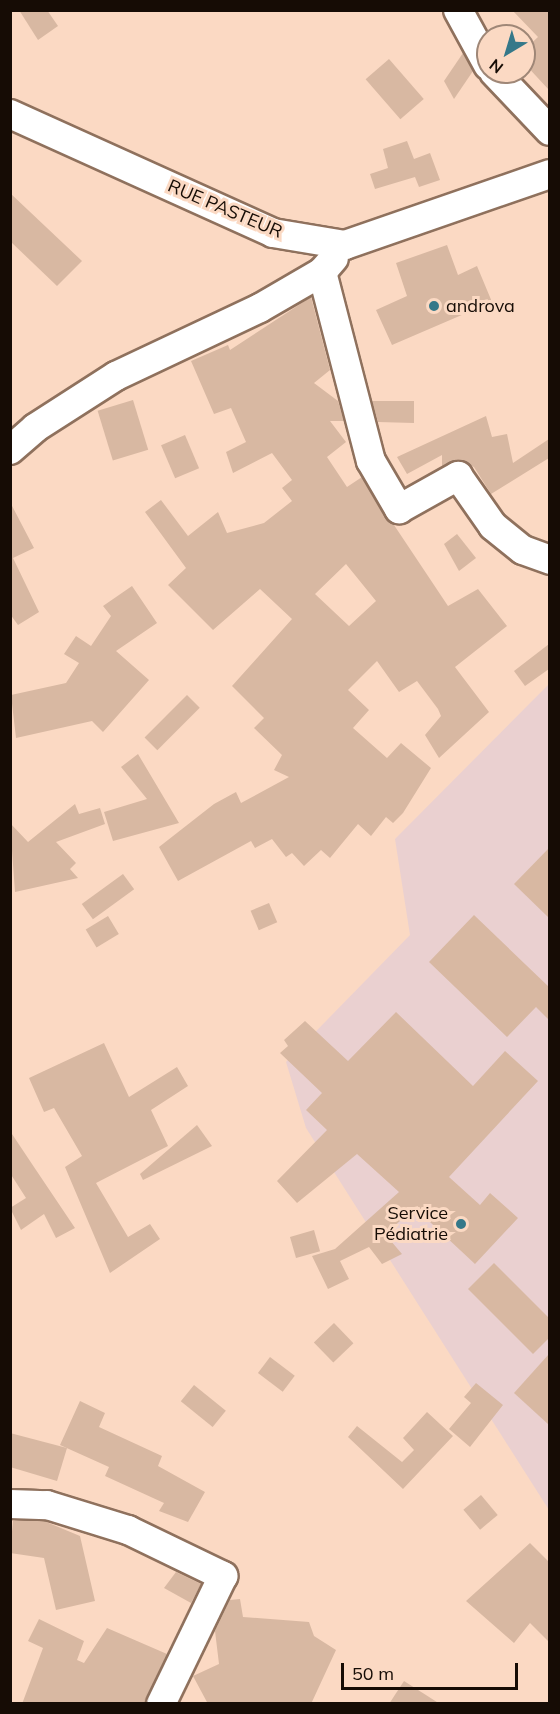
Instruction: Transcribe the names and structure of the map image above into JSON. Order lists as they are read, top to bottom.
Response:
{
  "streets": {
    "street": ["RUE PASTEUR"]
  },
  "places": ["androva", "Service Pédiatrie"],
  "scale_bar": "50 m",
  "north": "bottom left"
}
